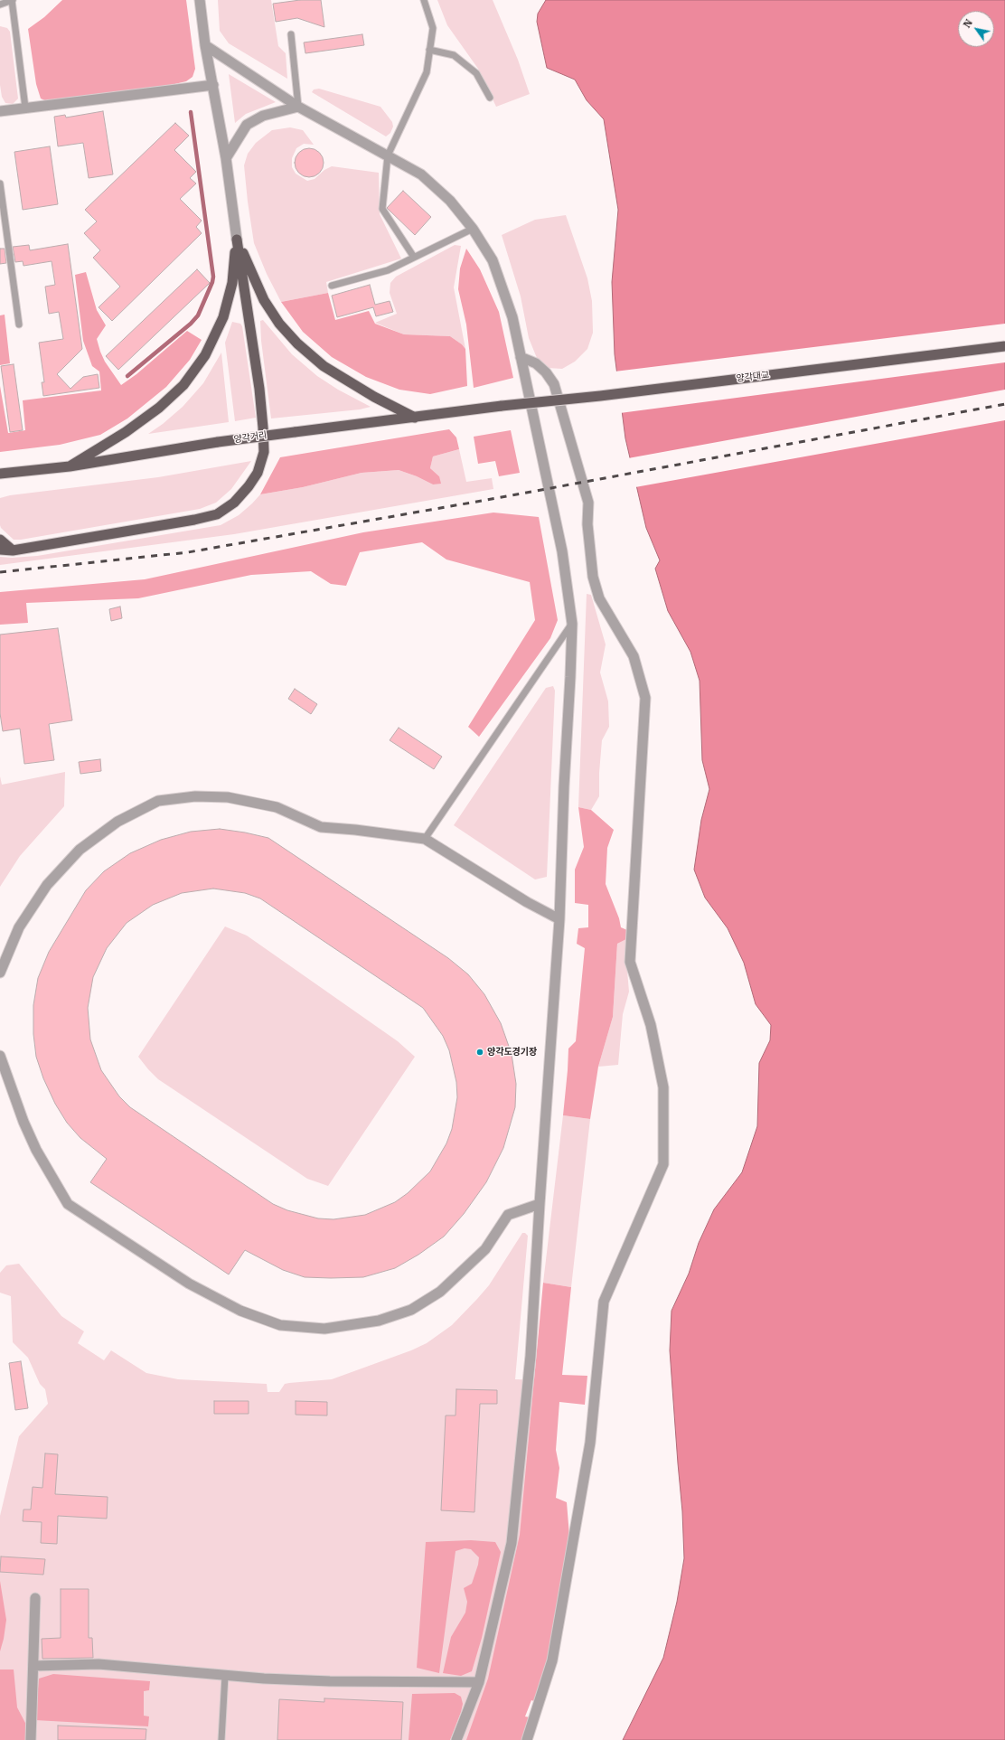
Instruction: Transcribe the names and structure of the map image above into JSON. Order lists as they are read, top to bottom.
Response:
{
  "streets": {
    "main road": ["양각대교", "양각거리"]
  },
  "crossings": [
    ["양각대교", "양각거리"]
  ],
  "places": ["양각도경기장"],
  "north": "top left"
}
